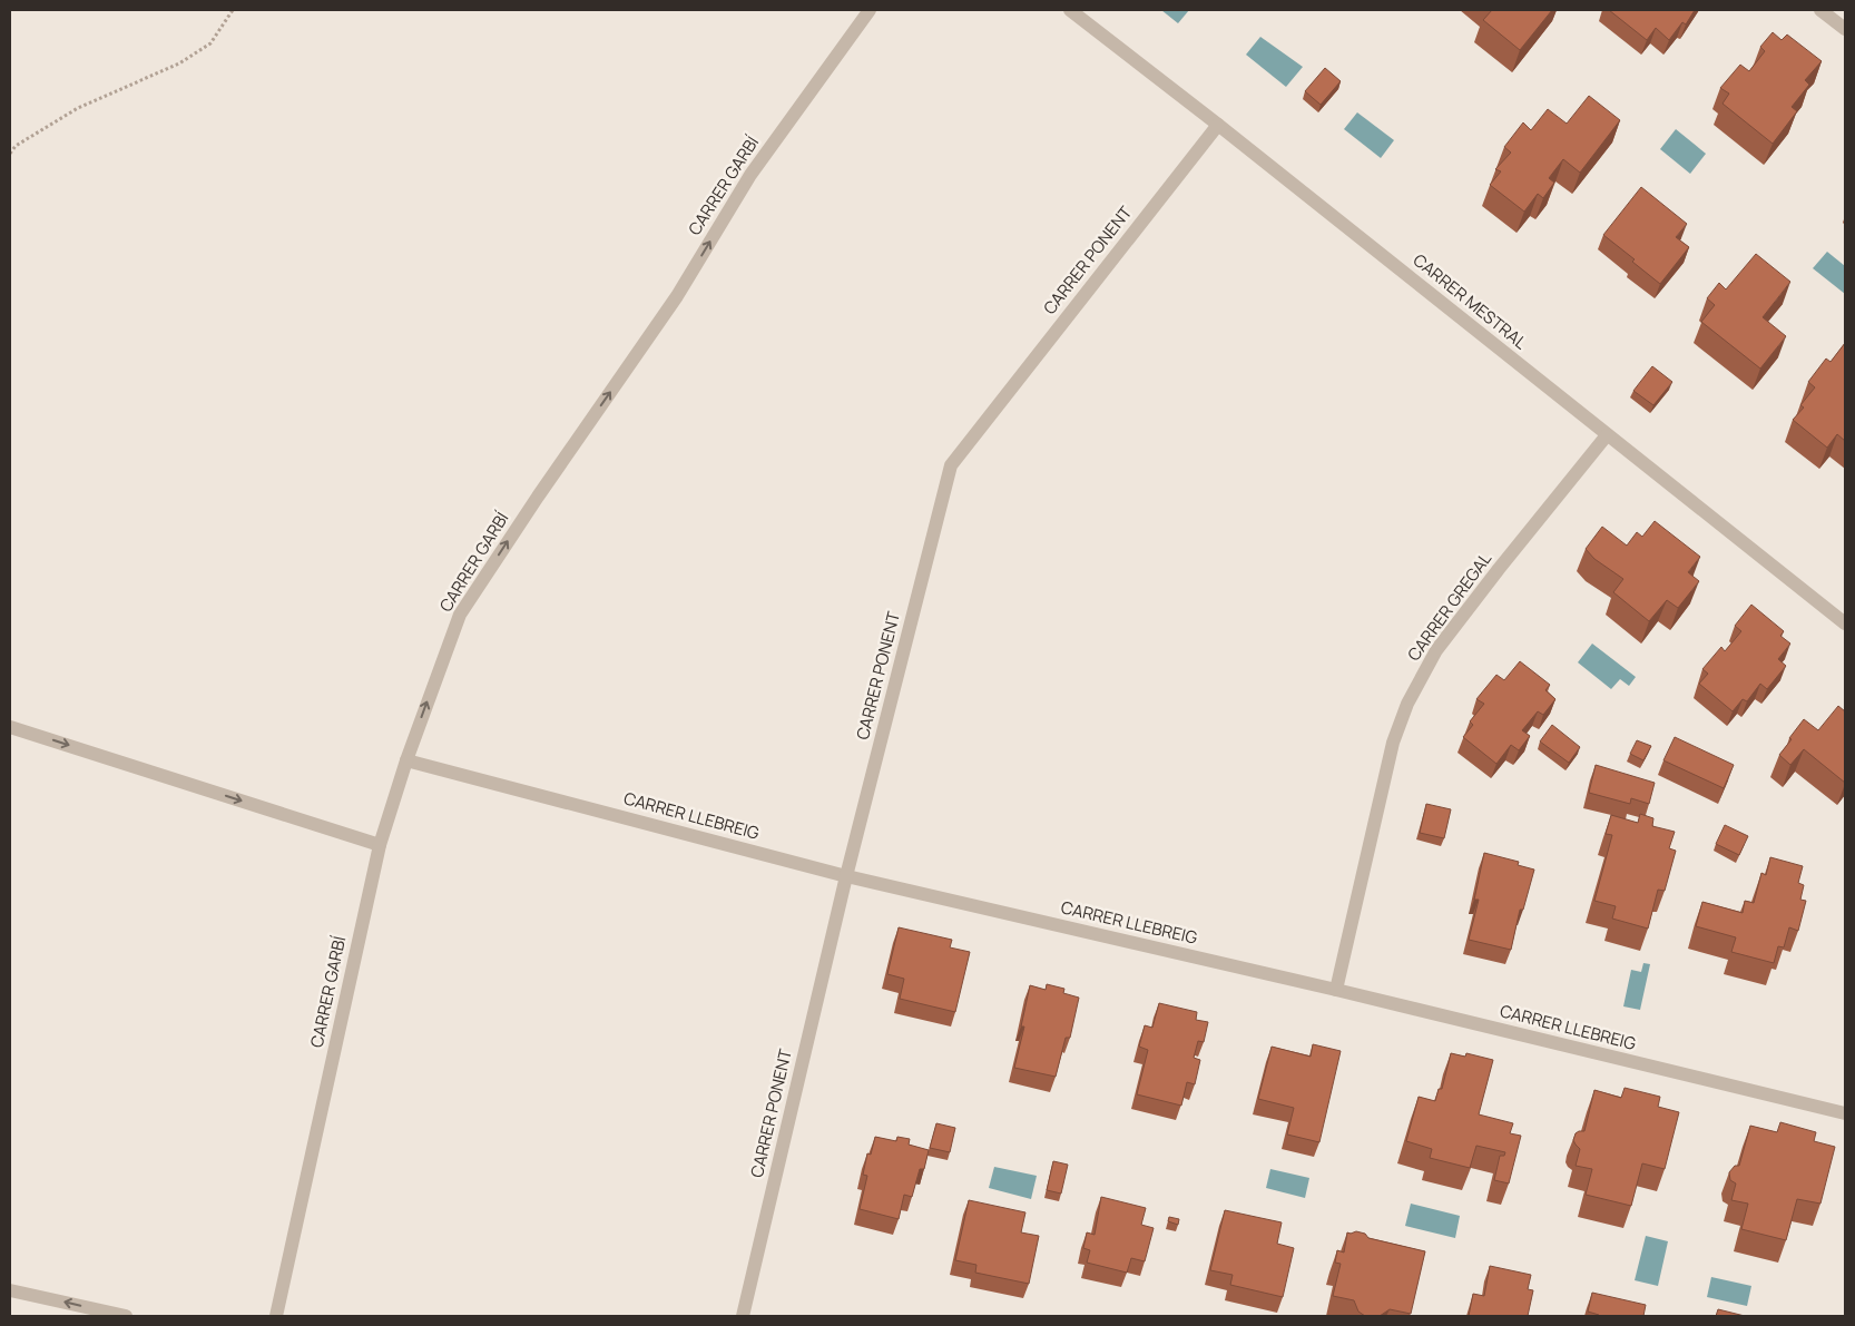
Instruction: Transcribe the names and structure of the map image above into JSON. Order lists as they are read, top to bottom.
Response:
{
  "streets": {
    "street": [
      "CARRER GARBÍ",
      "CARRER PONENT",
      "CARRER MESTRAL",
      "CARRER GREGAL",
      "CARRER LLEBREIG"
    ]
  },
  "crossings": [
    ["CARRER GARBÍ", "CARRER LLEBREIG"],
    ["CARRER PONENT", "CARRER MESTRAL"],
    ["CARRER PONENT", "CARRER LLEBREIG"],
    ["CARRER MESTRAL", "CARRER GREGAL"],
    ["CARRER GREGAL", "CARRER LLEBREIG"]
  ],
  "one_way": ["CARRER GARBÍ"]
}
